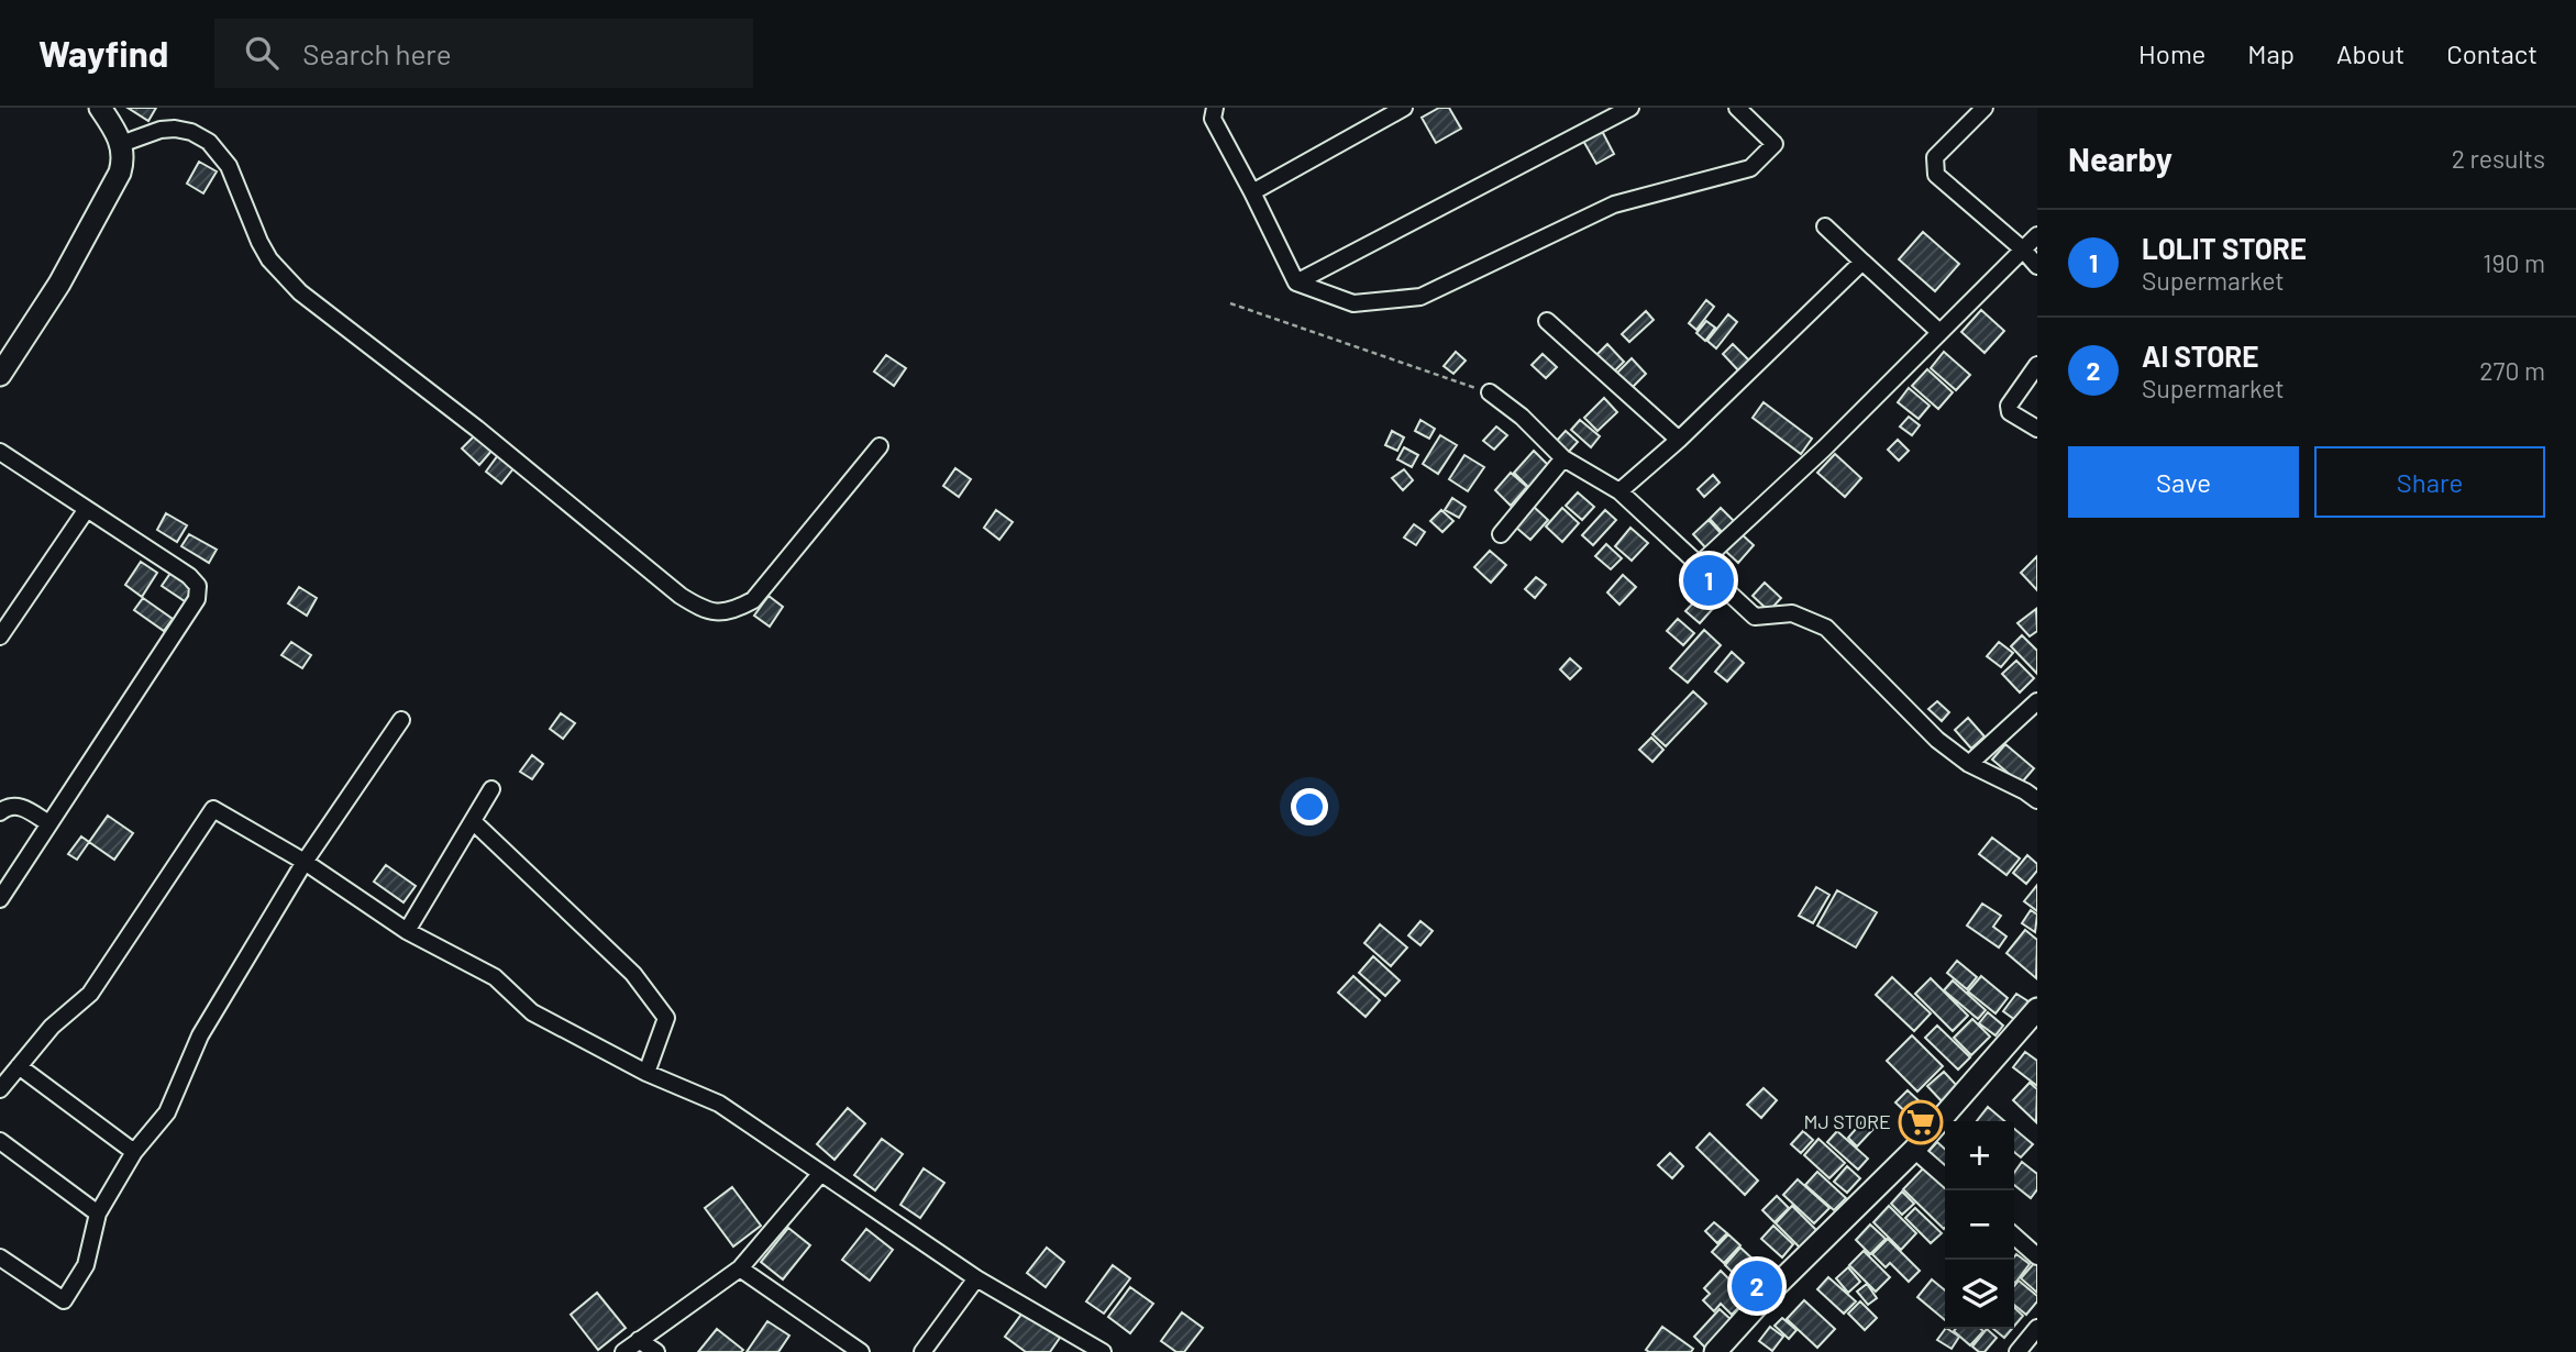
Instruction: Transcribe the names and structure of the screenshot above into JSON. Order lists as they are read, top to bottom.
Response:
{
  "places": {
    "supermarket": ["MJ STORE"]
  },
  "page": {
    "header": "Wayfind",
    "search": "Search here",
    "nav": [
      "Home",
      "Map",
      "About",
      "Contact"
    ],
    "heading": ["Nearby", "2 results"],
    "list": [
      {
        "mark": "1",
        "name": "LOLIT STORE",
        "note": "Supermarket",
        "value": "190 m"
      },
      {
        "mark": "2",
        "name": "AI STORE",
        "note": "Supermarket",
        "value": "270 m"
      }
    ],
    "buttons": ["Save", "Share"],
    "pins": ["1", "2"],
    "map_buttons": ["+", "−"]
  }
}
